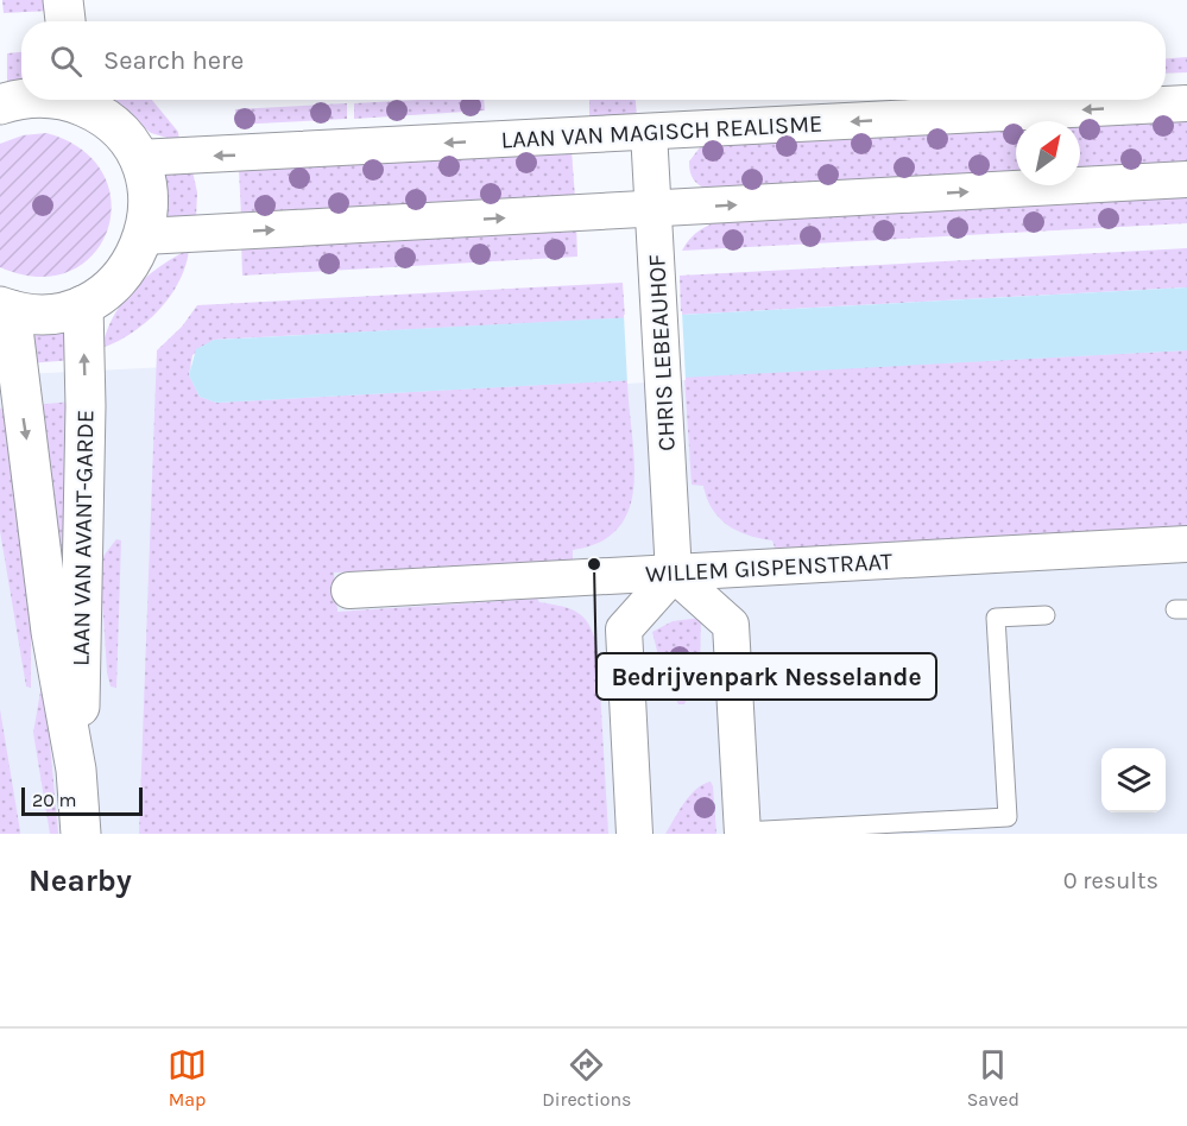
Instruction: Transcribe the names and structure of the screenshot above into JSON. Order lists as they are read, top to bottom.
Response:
{
  "streets": {
    "main road": ["LAAN VAN AVANT-GARDE"],
    "street": ["LAAN VAN MAGISCH REALISME", "CHRIS LEBEAUHOF", "WILLEM GISPENSTRAAT"]
  },
  "crossings": [
    ["LAAN VAN MAGISCH REALISME", "CHRIS LEBEAUHOF"],
    ["CHRIS LEBEAUHOF", "WILLEM GISPENSTRAAT"]
  ],
  "places": ["Bedrijvenpark Nesselande"],
  "scale_bar": "20 m",
  "north": "top right",
  "page": {
    "search": "Search here",
    "scale": "20 m",
    "heading": ["Nearby", "0 results"],
    "nav": ["Map", "Directions", "Saved"]
  }
}
